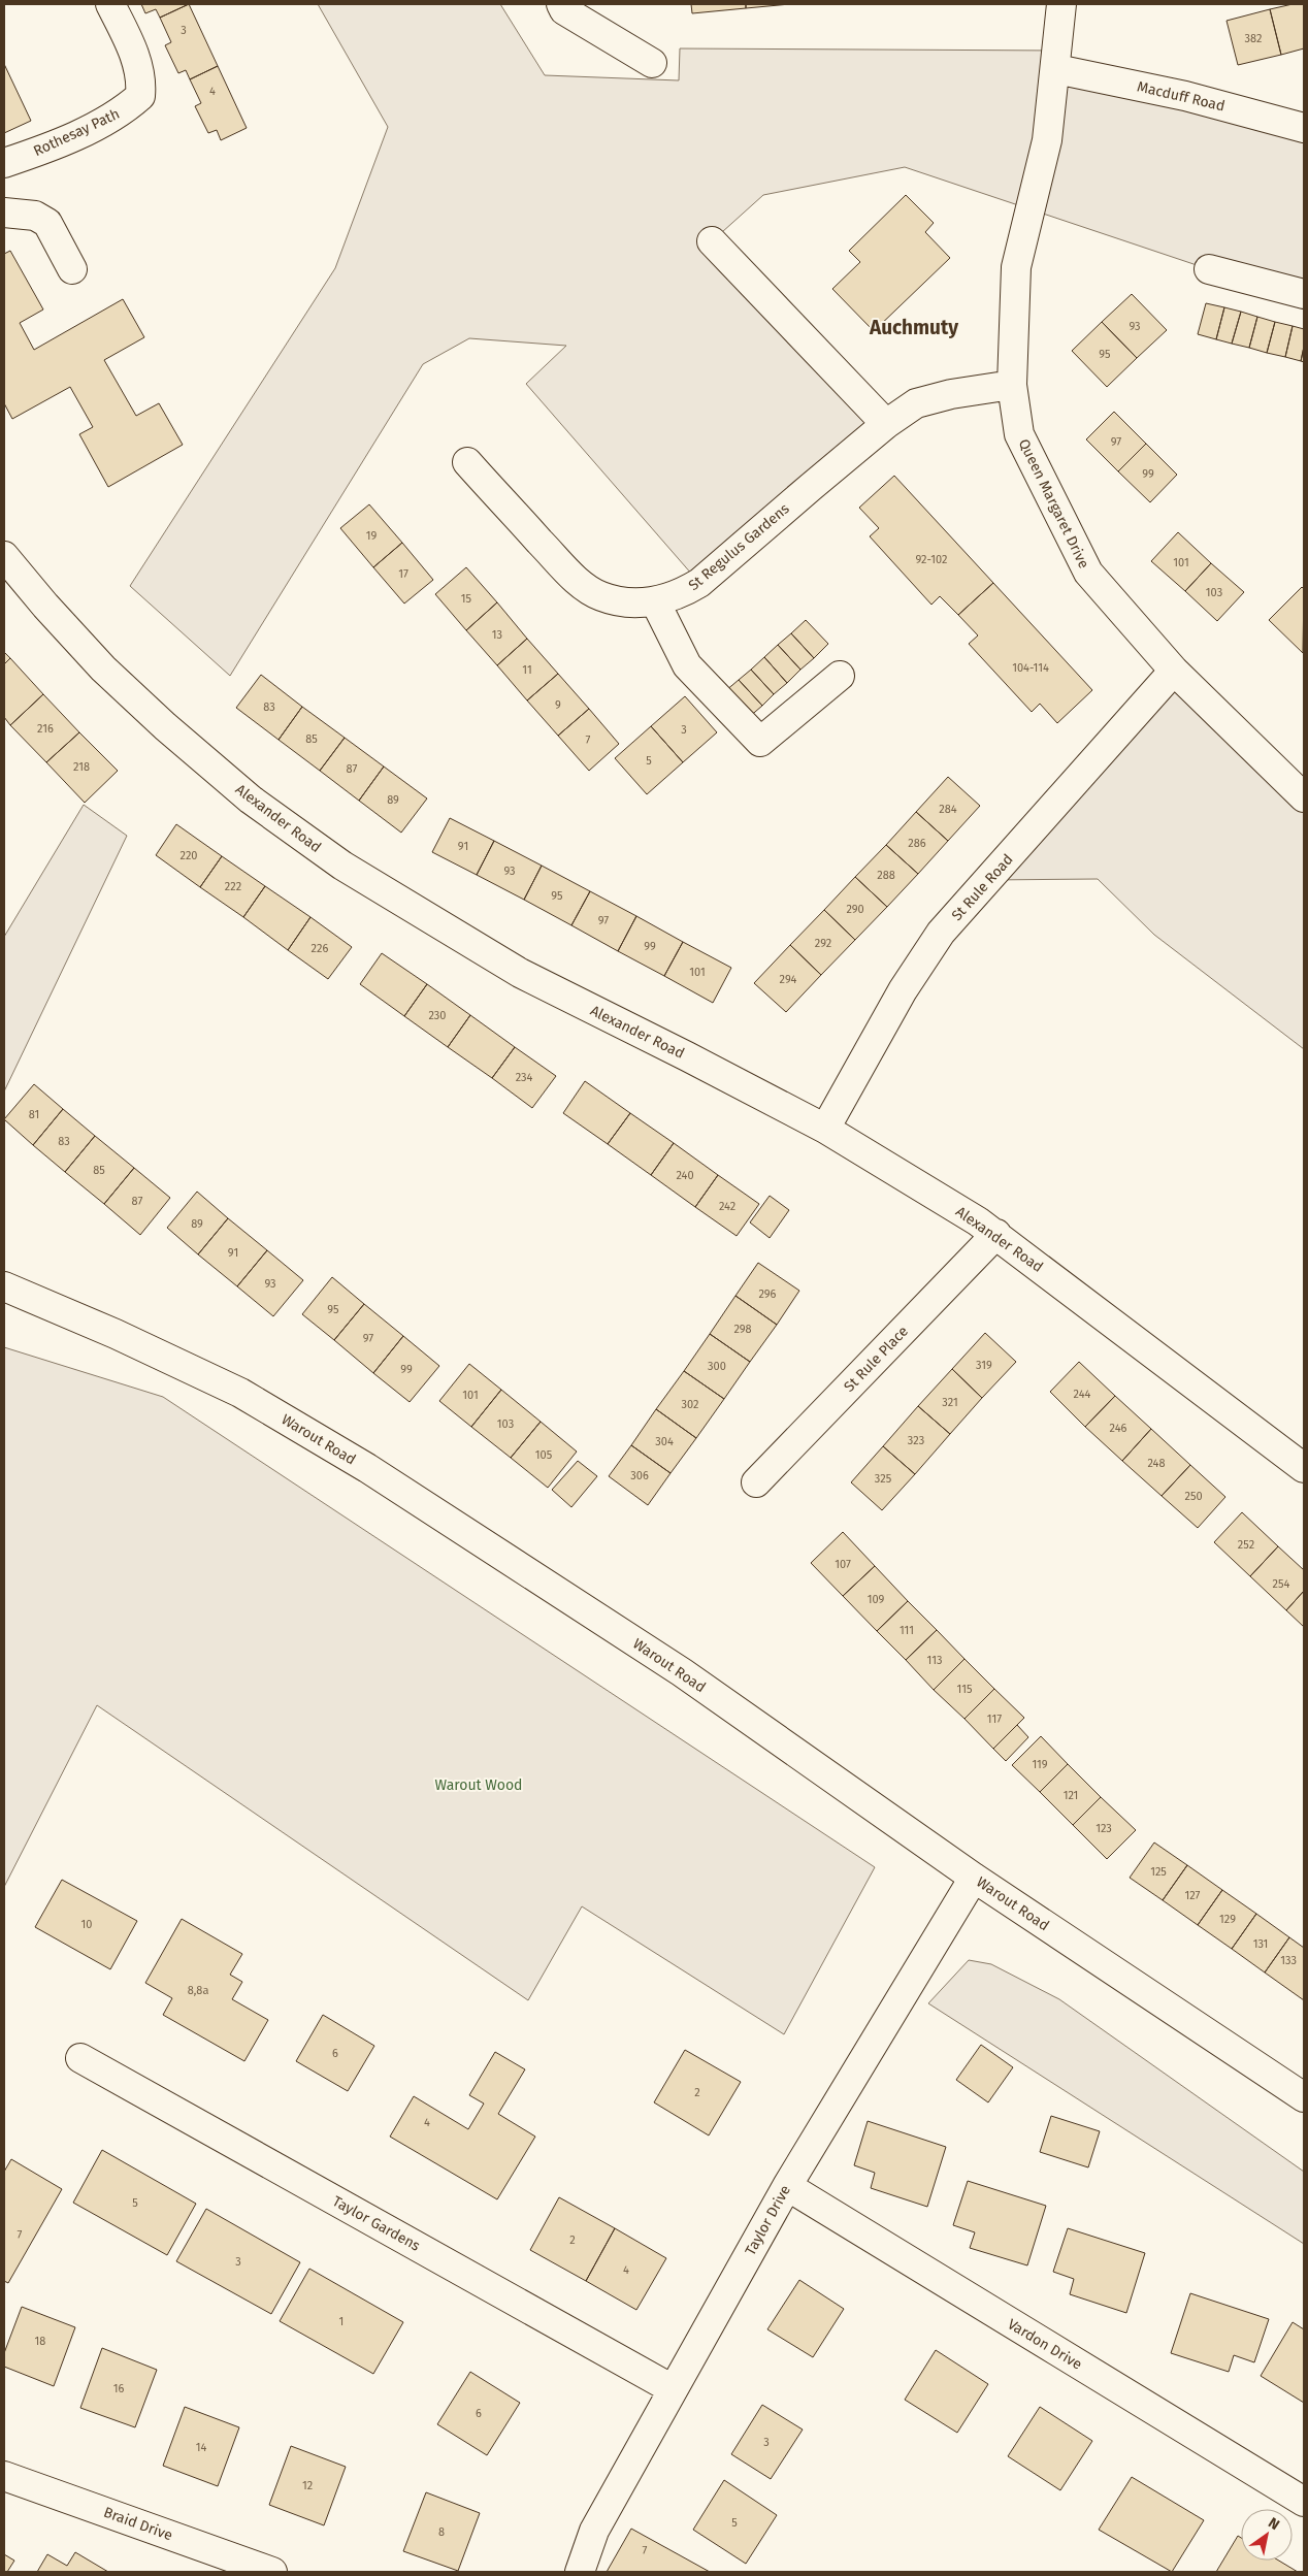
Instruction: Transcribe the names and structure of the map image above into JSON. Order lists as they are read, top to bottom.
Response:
{
  "streets": {
    "street": [
      "Macduff Road",
      "Rothesay Path",
      "Queen Margaret Drive",
      "St Regulus Gardens",
      "Alexander Road",
      "St Rule Road",
      "St Rule Place",
      "Warout Road",
      "Taylor Drive",
      "Taylor Gardens",
      "Vardon Drive",
      "Braid Drive"
    ]
  },
  "crossings": [
    ["Macduff Road", "Queen Margaret Drive"],
    ["Queen Margaret Drive", "St Regulus Gardens"],
    ["Queen Margaret Drive", "St Rule Road"],
    ["Alexander Road", "St Rule Road"],
    ["Alexander Road", "St Rule Place"],
    ["Warout Road", "Taylor Drive"],
    ["Taylor Drive", "Taylor Gardens"],
    ["Taylor Drive", "Vardon Drive"]
  ],
  "districts": ["Auchmuty"],
  "parks": ["Warout Wood"],
  "house_numbers": [
    "3",
    "382",
    "4",
    "93",
    "95",
    "97",
    "99",
    "19",
    "92-102",
    "101",
    "17",
    "103",
    "15",
    "13",
    "104-114",
    "11",
    "9",
    "83",
    "216",
    "3",
    "85",
    "7",
    "5",
    "218",
    "87",
    "89",
    "284",
    "286",
    "91",
    "220",
    "93",
    "288",
    "222",
    "95",
    "290",
    "97",
    "292",
    "99",
    "226",
    "101",
    "294",
    "230",
    "234",
    "81",
    "83",
    "85",
    "240",
    "87",
    "242",
    "89",
    "91",
    "93",
    "296",
    "95",
    "298",
    "97",
    "319",
    "300",
    "99",
    "244",
    "101",
    "321",
    "302",
    "103",
    "246",
    "323",
    "304",
    "105",
    "248",
    "306",
    "325",
    "250",
    "252",
    "107",
    "254",
    "109",
    "111",
    "113",
    "115",
    "117",
    "119",
    "121",
    "123",
    "125",
    "127",
    "129",
    "10",
    "131",
    "133",
    "8,8a",
    "6",
    "2",
    "4",
    "5",
    "7",
    "2",
    "3",
    "4",
    "1",
    "18",
    "16",
    "6",
    "3",
    "14",
    "12",
    "5",
    "8",
    "7"
  ],
  "north": "top right"
}
